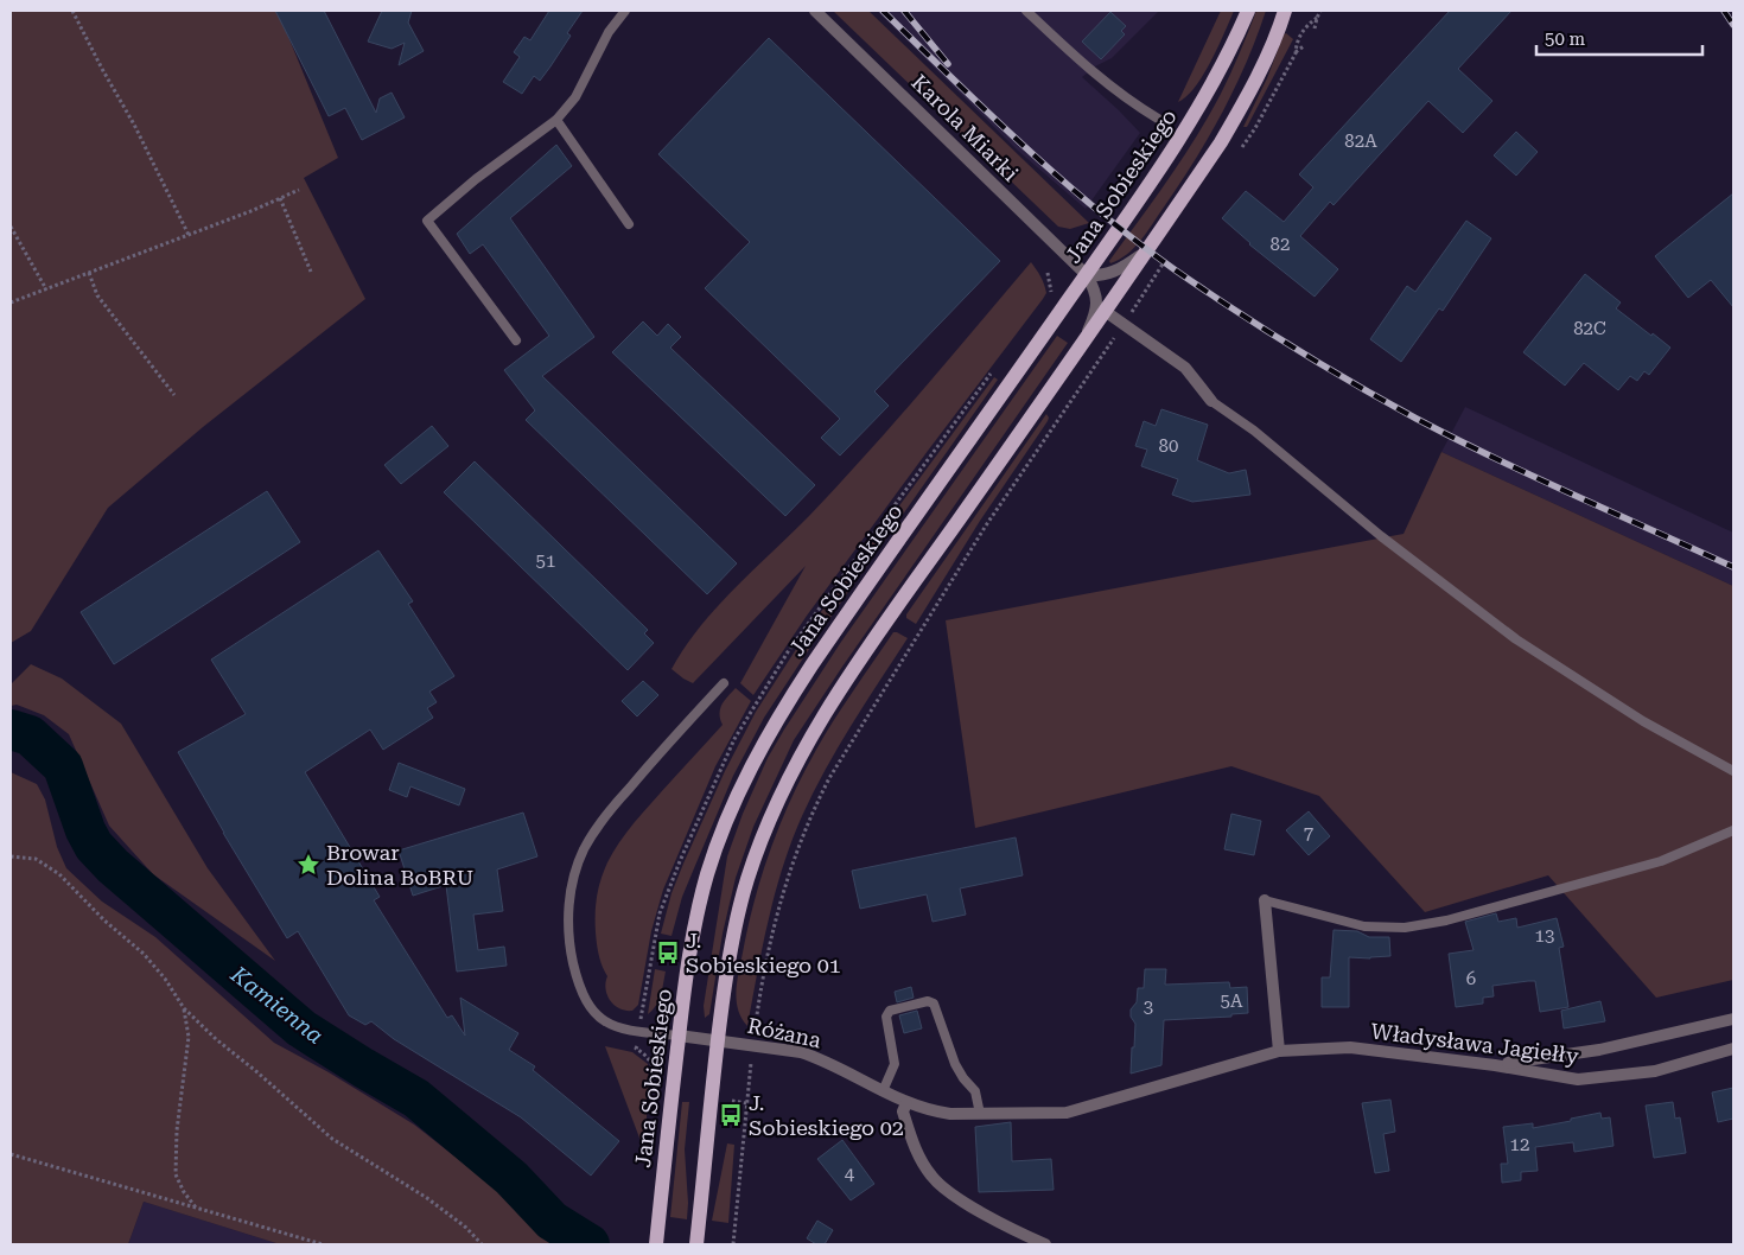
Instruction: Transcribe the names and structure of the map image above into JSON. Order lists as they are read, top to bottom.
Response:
{
  "streets": {
    "main road": ["Jana Sobieskiego"],
    "street": ["Karola Miarki", "Różana", "Władysława Jagiełły"]
  },
  "crossings": [
    ["Karola Miarki", "Jana Sobieskiego"],
    ["Jana Sobieskiego", "Różana"],
    ["Różana", "Władysława Jagiełły"]
  ],
  "water": ["Kamienna"],
  "places": {
    "place": ["Browar Dolina BoBRU"],
    "bus stop": ["J. Sobieskiego 01", "J. Sobieskiego 02"]
  },
  "house_numbers": [
    "82A",
    "82",
    "82C",
    "80",
    "51",
    "7",
    "13",
    "6",
    "5A",
    "3",
    "12",
    "4"
  ],
  "scale_bar": "50 m"
}
